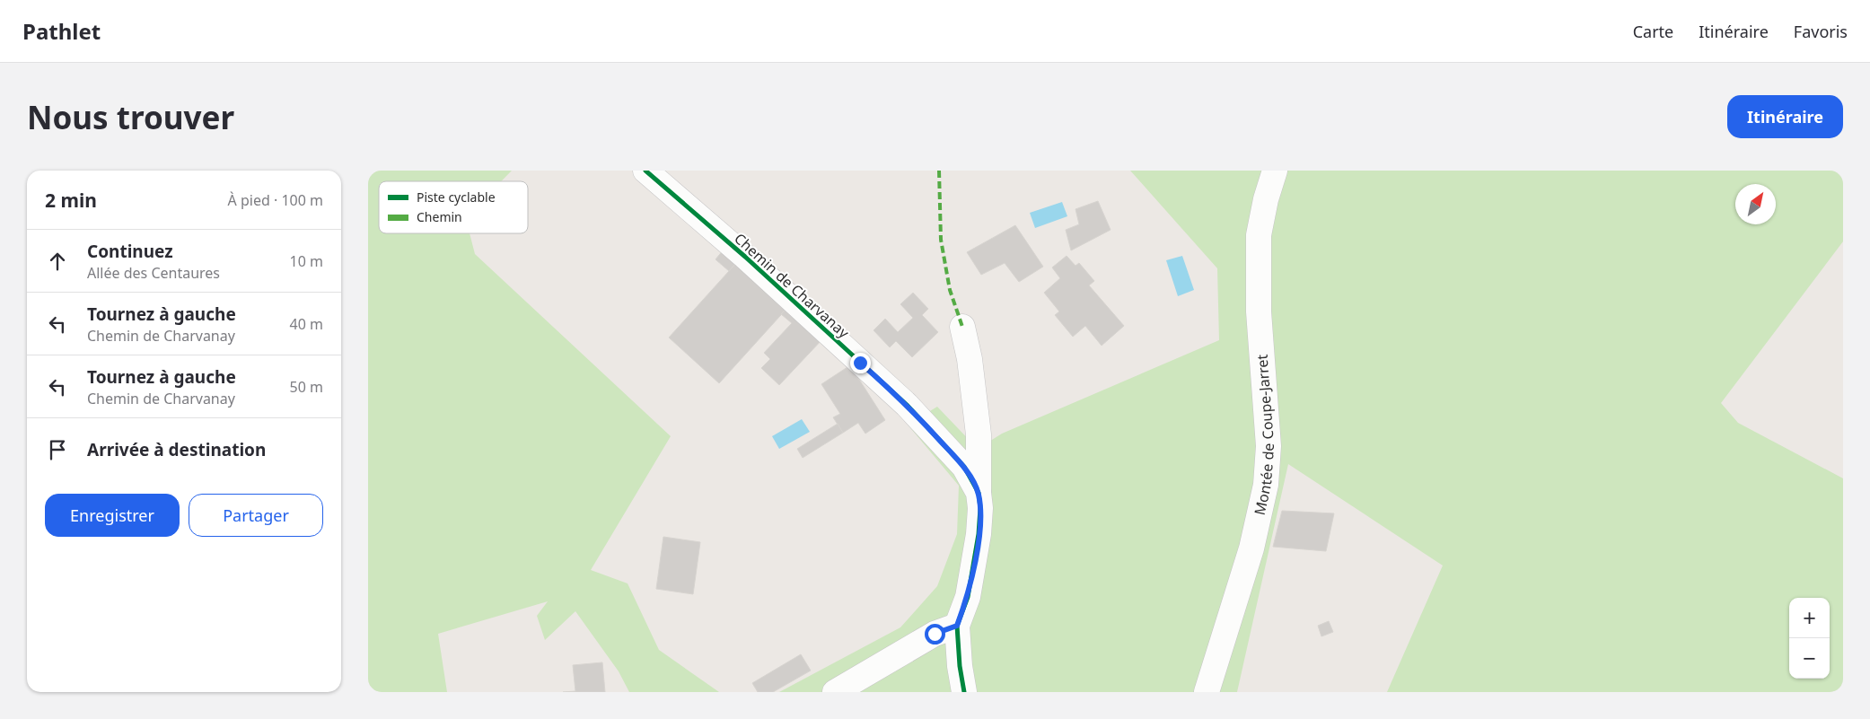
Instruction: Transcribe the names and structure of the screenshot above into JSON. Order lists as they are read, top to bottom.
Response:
{
  "streets": {
    "street": ["Chemin de Charvanay", "Montée de Coupe-Jarret"]
  },
  "legend": ["Piste cyclable", "Chemin"],
  "north": "top right",
  "page": {
    "header": "Pathlet",
    "nav": ["Carte", "Itinéraire", "Favoris"],
    "buttons": [
      "Itinéraire",
      ["Enregistrer", "Partager"]
    ],
    "title": "Nous trouver",
    "heading": ["2 min", "À pied · 100 m"],
    "list": [
      ["Continuez", "Allée des Centaures", "10 m"],
      ["Tournez à gauche", "Chemin de Charvanay", "40 m"],
      ["Tournez à gauche", "Chemin de Charvanay", "50 m"],
      "Arrivée à destination"
    ],
    "map_buttons": ["+", "−"]
  }
}
